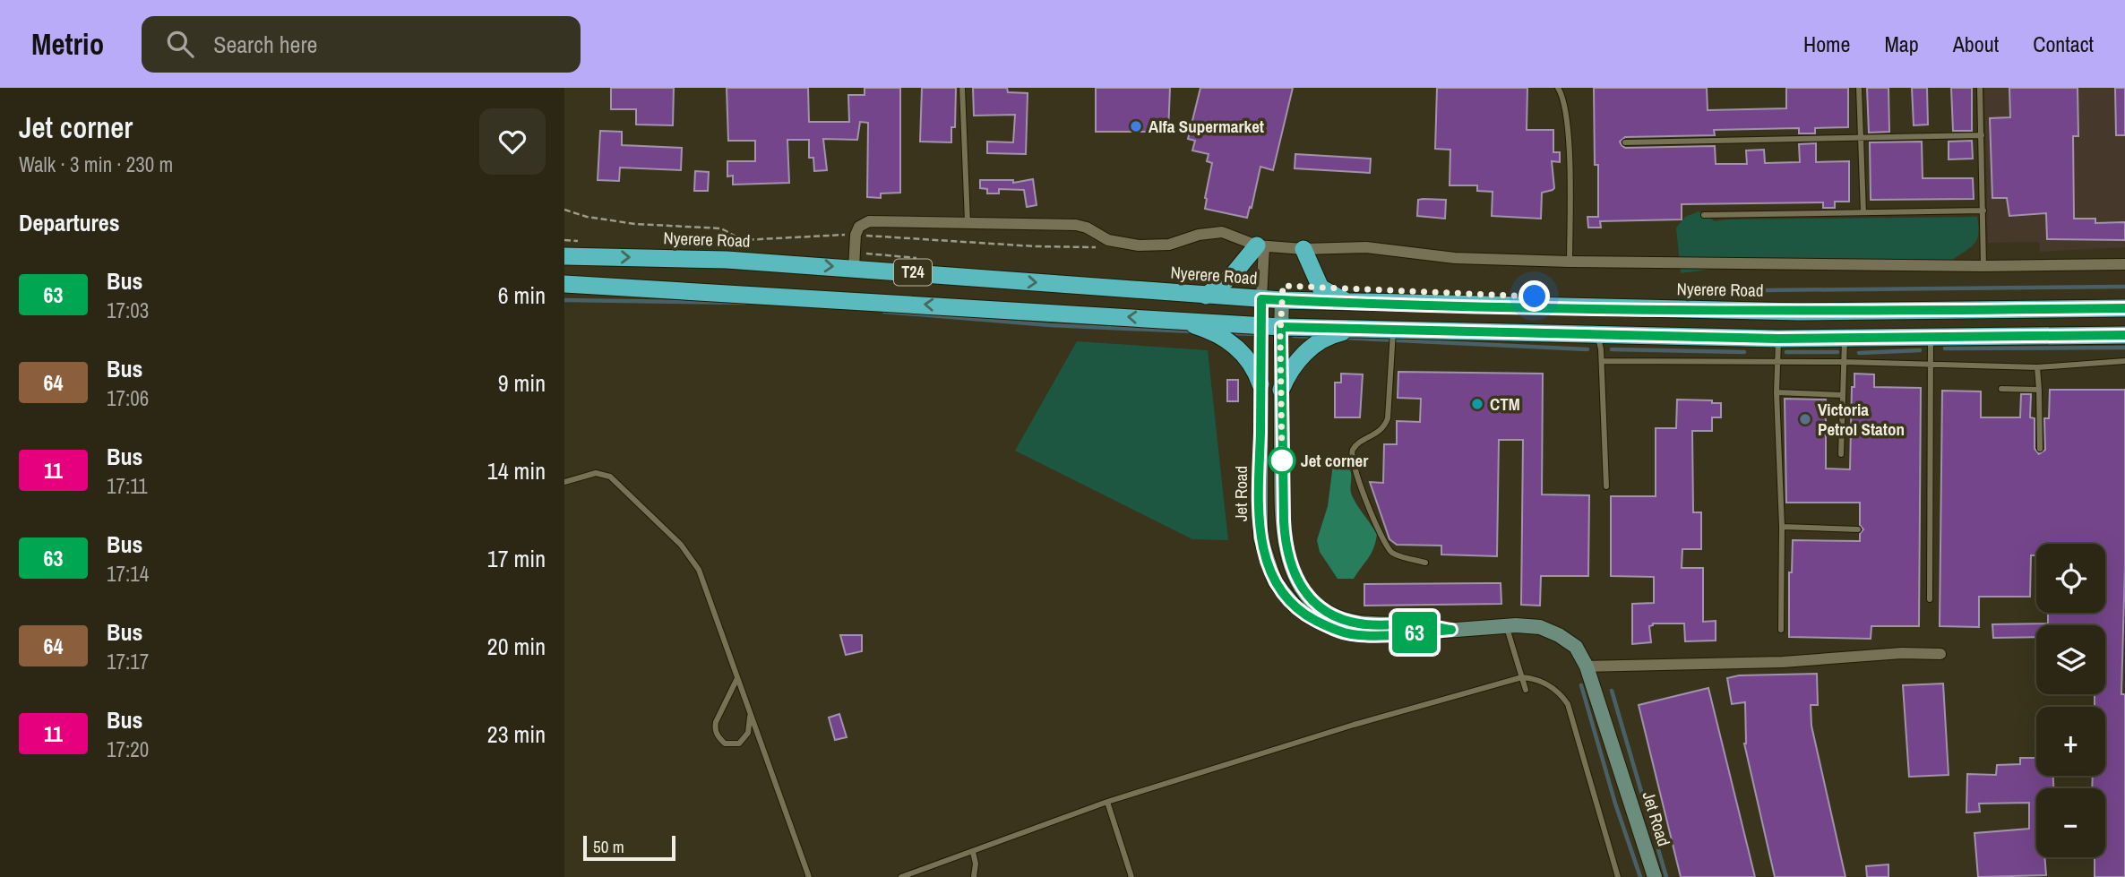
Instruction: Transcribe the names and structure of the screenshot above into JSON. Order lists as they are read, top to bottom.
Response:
{
  "streets": {
    "highway": ["Nyerere Road", "T24"],
    "main road": ["Jet Road"]
  },
  "crossings": [
    ["Nyerere Road", "Jet Road"],
    ["T24", "Jet Road"]
  ],
  "places": [
    "Alfa Supermarket",
    "CTM",
    "Victoria Petrol Staton",
    "Jet corner"
  ],
  "lines": ["bus line 63"],
  "scale_bar": "50 m",
  "page": {
    "header": "Metrio",
    "search": "Search here",
    "nav": [
      "Home",
      "Map",
      "About",
      "Contact"
    ],
    "heading": [
      ["Jet corner", "Walk · 3 min · 230 m"],
      "Departures"
    ],
    "on_map": "63",
    "list": [
      {
        "mark": "63",
        "name": "Bus",
        "note": "17:03",
        "value": "6 min"
      },
      {
        "mark": "64",
        "name": "Bus",
        "note": "17:06",
        "value": "9 min"
      },
      {
        "mark": "11",
        "name": "Bus",
        "note": "17:11",
        "value": "14 min"
      },
      {
        "mark": "63",
        "name": "Bus",
        "note": "17:14",
        "value": "17 min"
      },
      {
        "mark": "64",
        "name": "Bus",
        "note": "17:17",
        "value": "20 min"
      },
      {
        "mark": "11",
        "name": "Bus",
        "note": "17:20",
        "value": "23 min"
      }
    ],
    "map_buttons": ["+", "−"],
    "scale": "50 m"
  }
}
